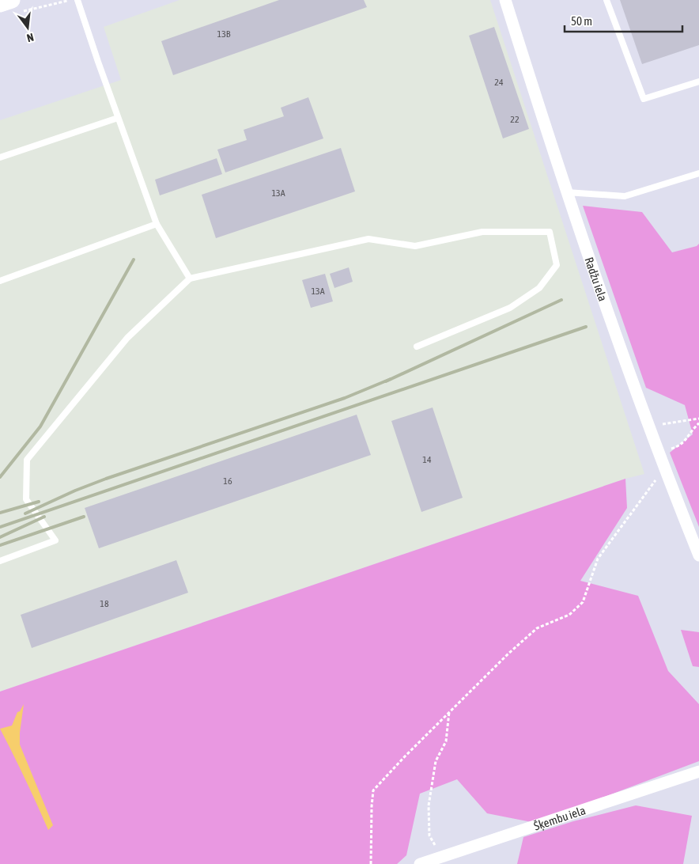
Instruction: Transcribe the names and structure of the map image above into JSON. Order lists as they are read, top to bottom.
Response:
{
  "streets": {
    "street": ["Radžu iela", "Šķembu iela"]
  },
  "house_numbers": [
    "13B",
    "24",
    "22",
    "13A",
    "13A",
    "14",
    "16",
    "18"
  ],
  "scale_bar": "50 m",
  "north": "bottom"
}
